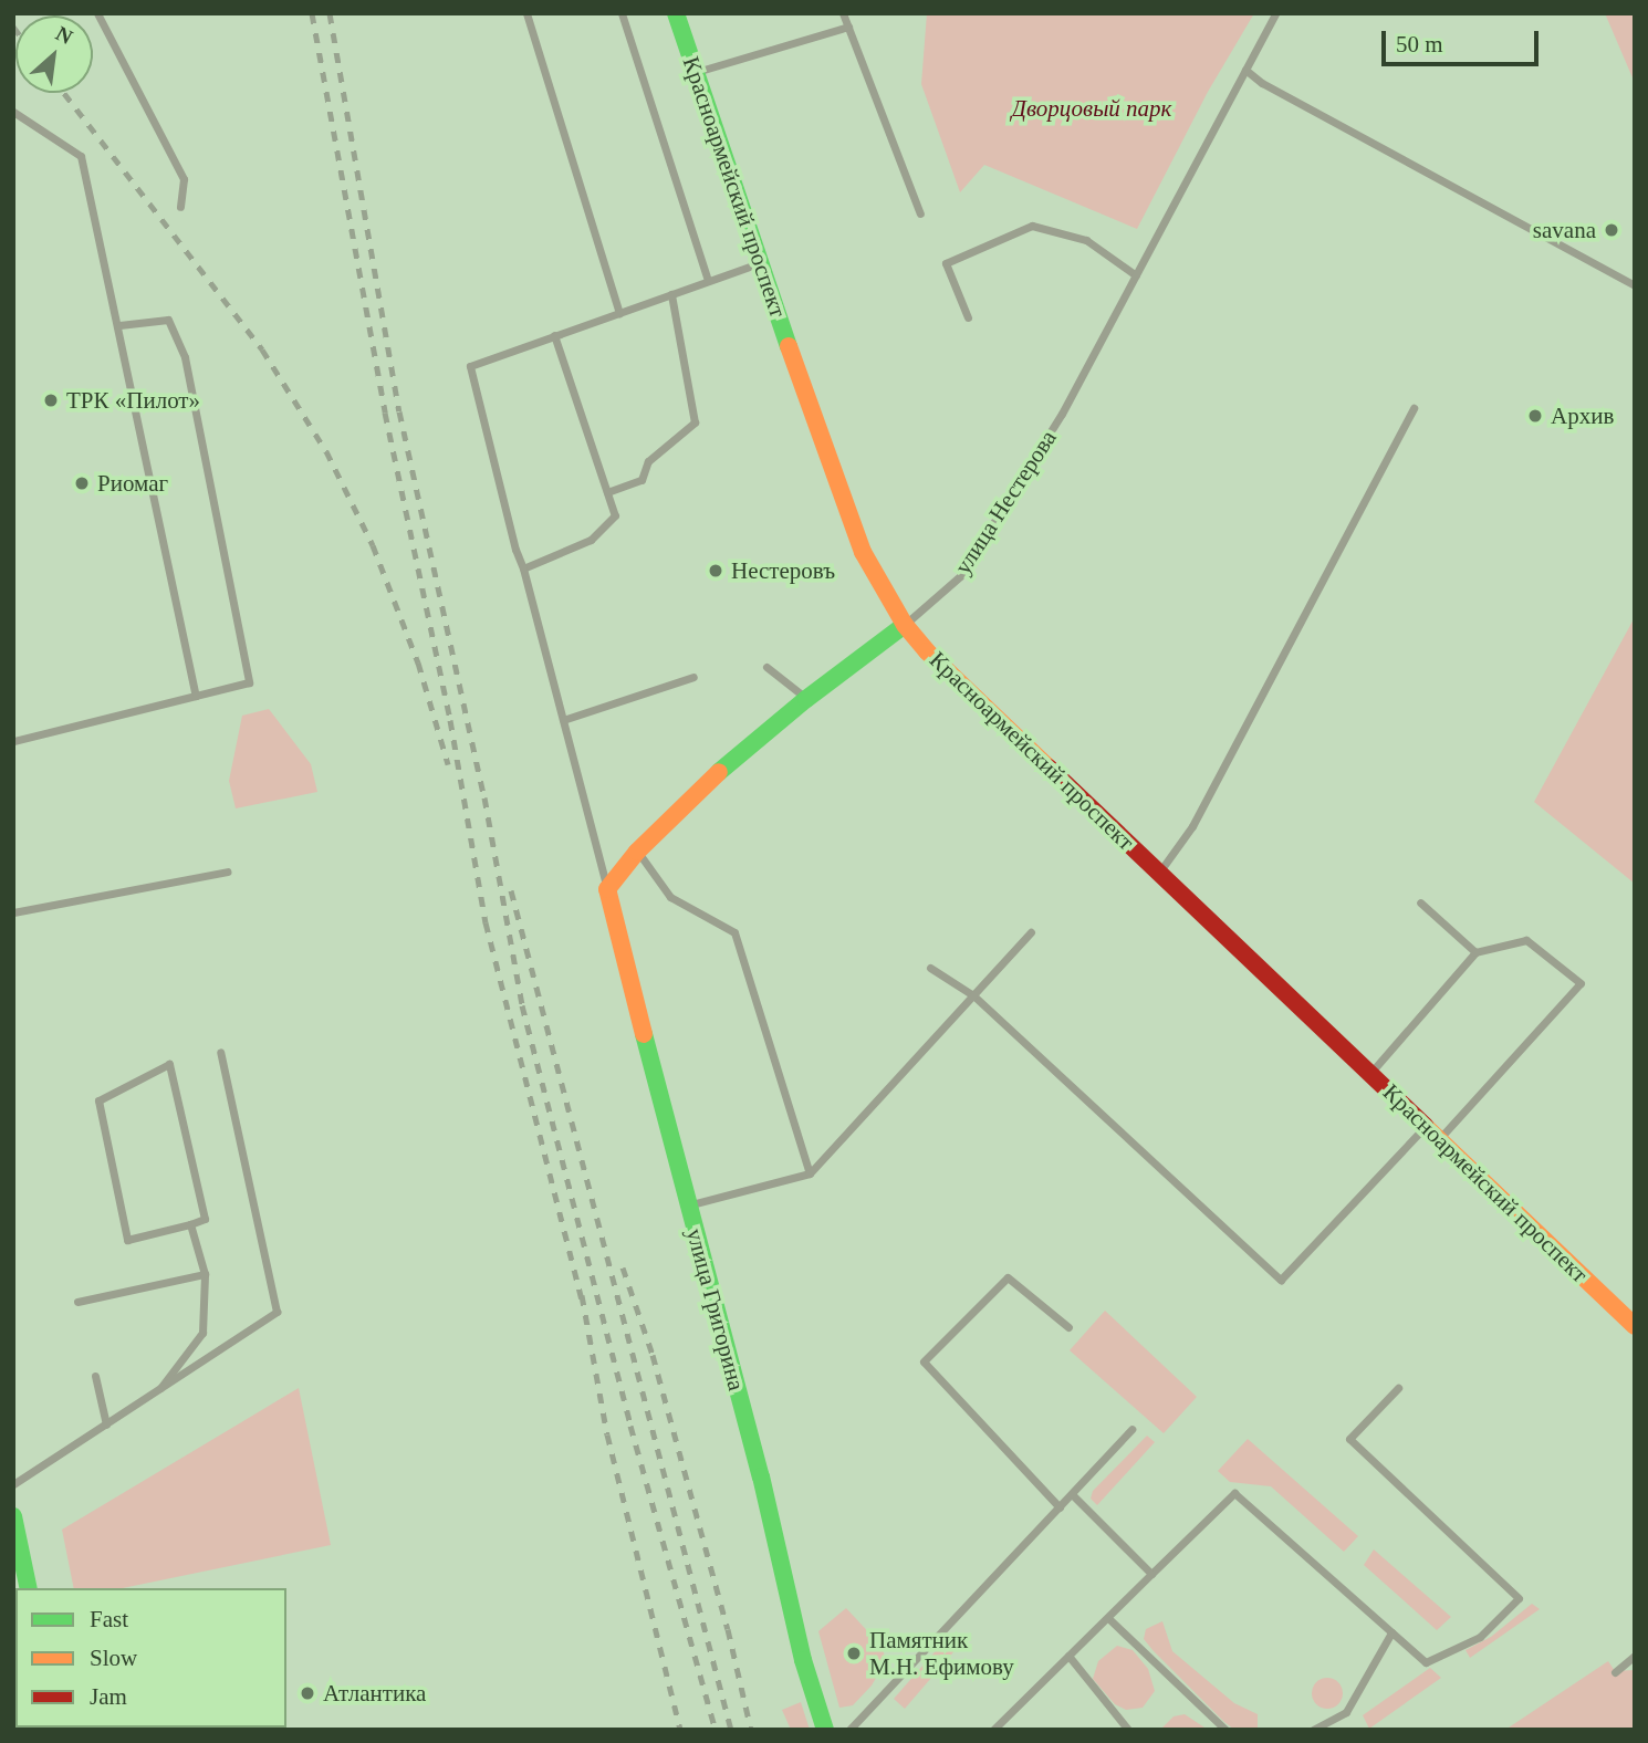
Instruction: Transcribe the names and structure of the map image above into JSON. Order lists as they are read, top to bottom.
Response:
{
  "streets": {
    "main road": ["Красноармейский проспект", "улица Нестерова", "улица Григорина"]
  },
  "crossings": [
    ["Красноармейский проспект", "улица Нестерова"],
    ["улица Нестерова", "улица Григорина"]
  ],
  "parks": ["Дворцовый парк"],
  "places": [
    "savana",
    "ТРК «Пилот»",
    "Архив",
    "Риомаг",
    "Нестеровъ",
    "Памятник М.Н. Ефимову",
    "Атлантика"
  ],
  "legend": ["Fast", "Slow", "Jam"],
  "scale_bar": "50 m",
  "north": "top right"
}
